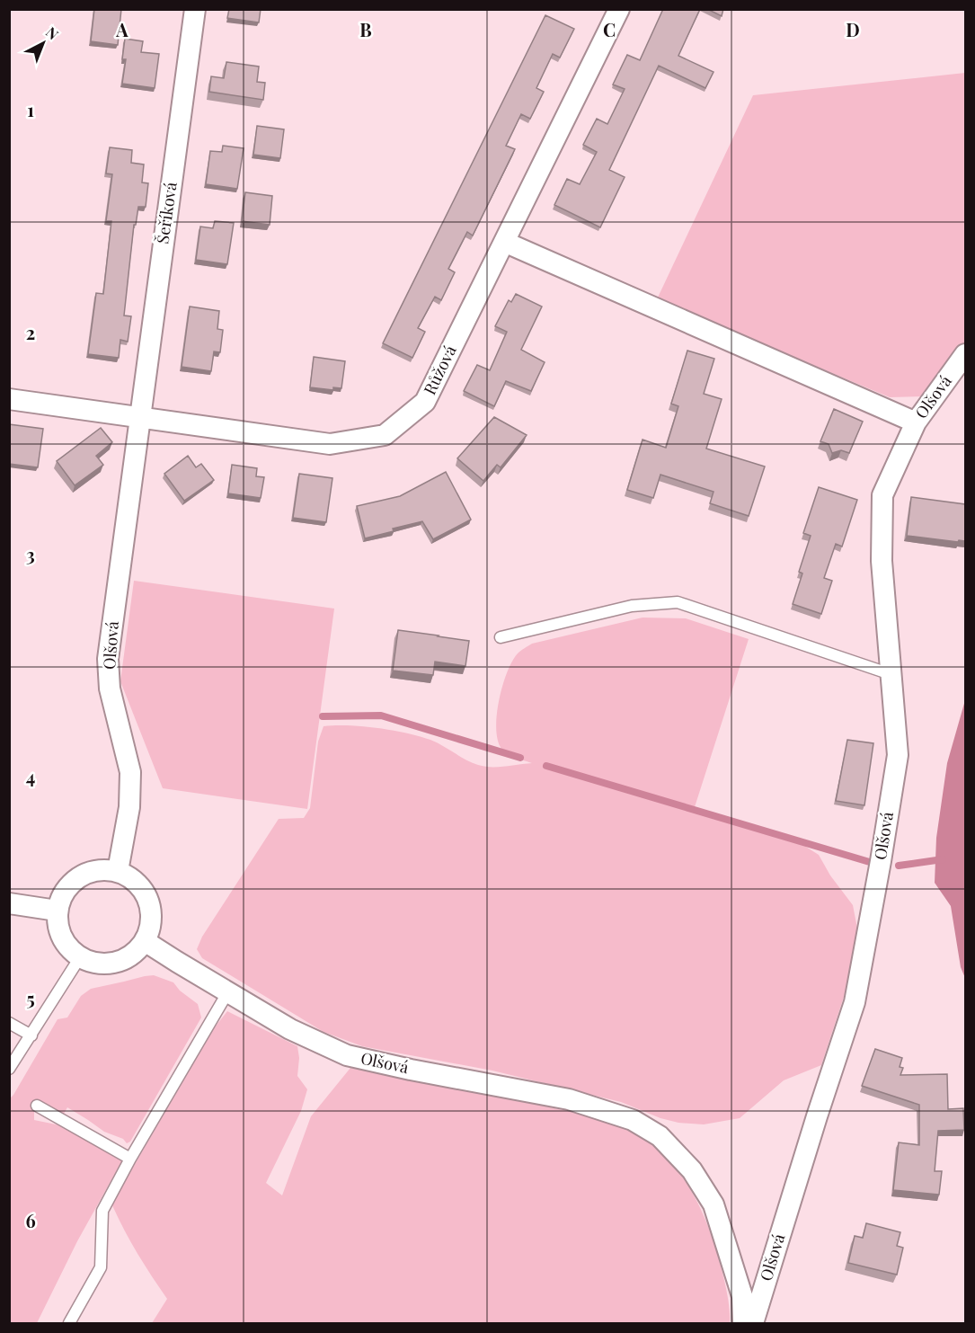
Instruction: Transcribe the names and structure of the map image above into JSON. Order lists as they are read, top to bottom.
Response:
{
  "streets": {
    "street": ["Šeříková", "Růžová", "Olšová"]
  },
  "crossings": [
    ["Šeříková", "Růžová"],
    ["Šeříková", "Olšová"],
    ["Růžová", "Olšová"]
  ],
  "north": "top right",
  "grid": {
    "columns": [
      "A",
      "B",
      "C",
      "D"
    ],
    "rows": [
      "1",
      "2",
      "3",
      "4",
      "5",
      "6"
    ]
  }
}
